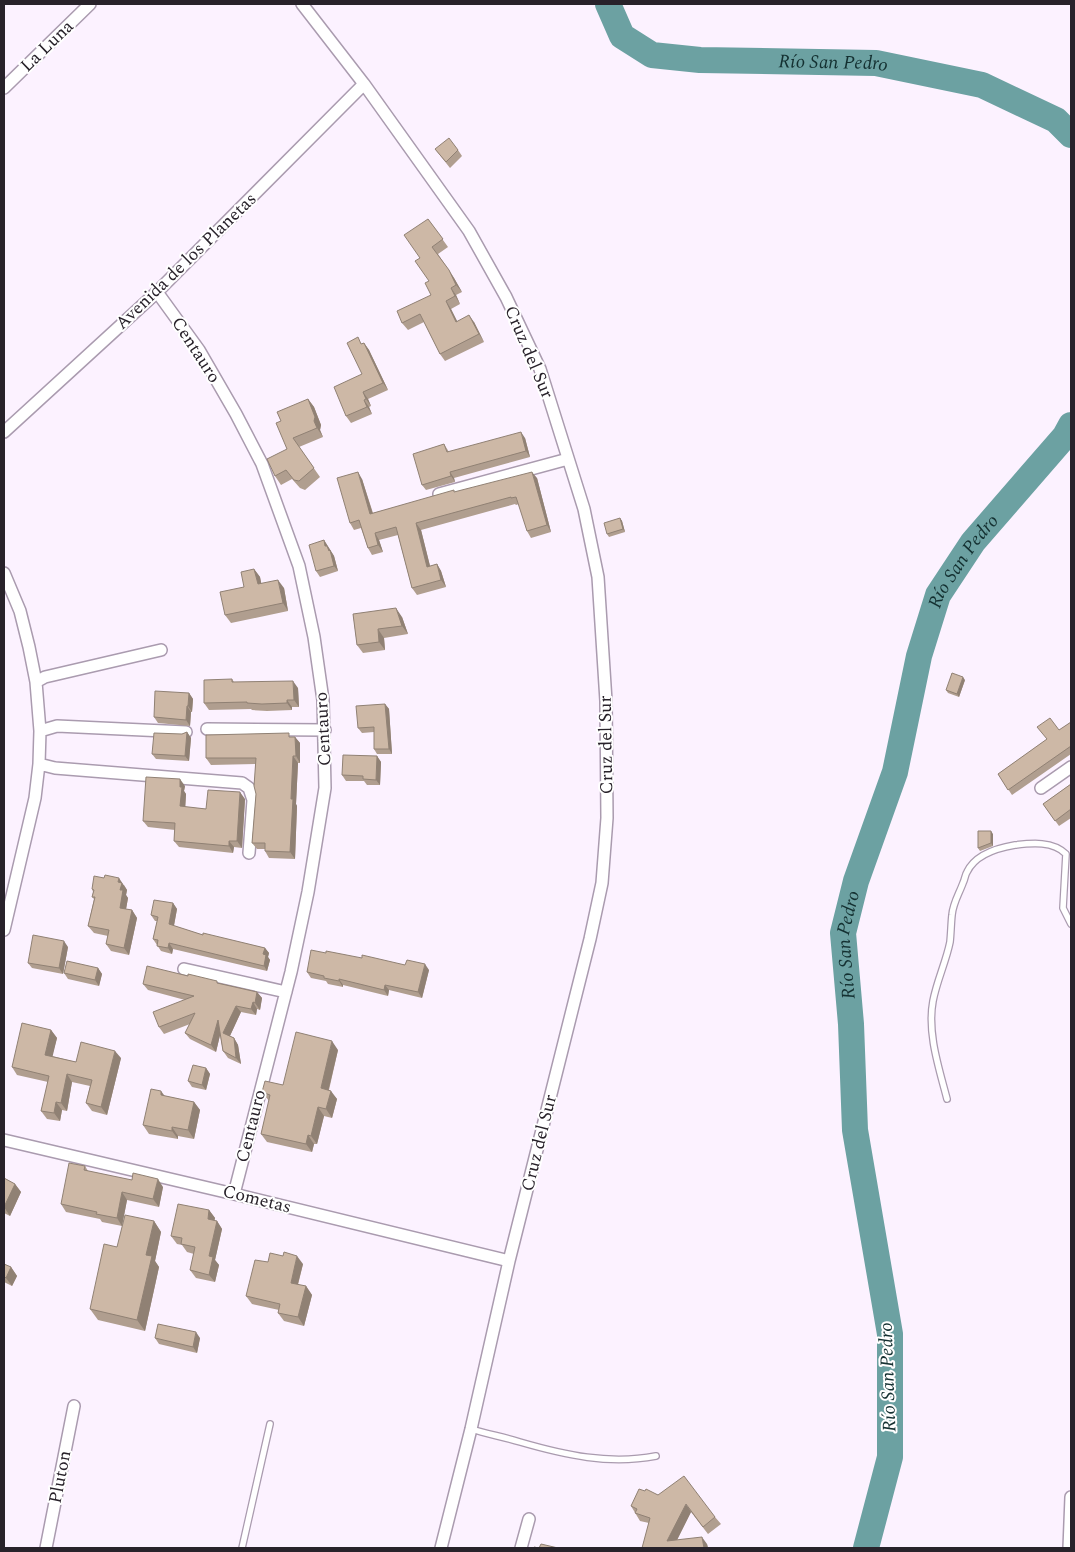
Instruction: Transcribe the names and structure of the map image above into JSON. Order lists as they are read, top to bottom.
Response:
{
  "streets": {
    "street": [
      "La Luna",
      "Avenida de los Planetas",
      "Centauro",
      "Cruz del Sur",
      "Cometas",
      "Pluton"
    ]
  },
  "crossings": [
    ["Avenida de los Planetas", "Centauro"],
    ["Avenida de los Planetas", "Cruz del Sur"],
    ["Centauro", "Cometas"],
    ["Cruz del Sur", "Cometas"]
  ],
  "water": ["Río San Pedro"]
}
